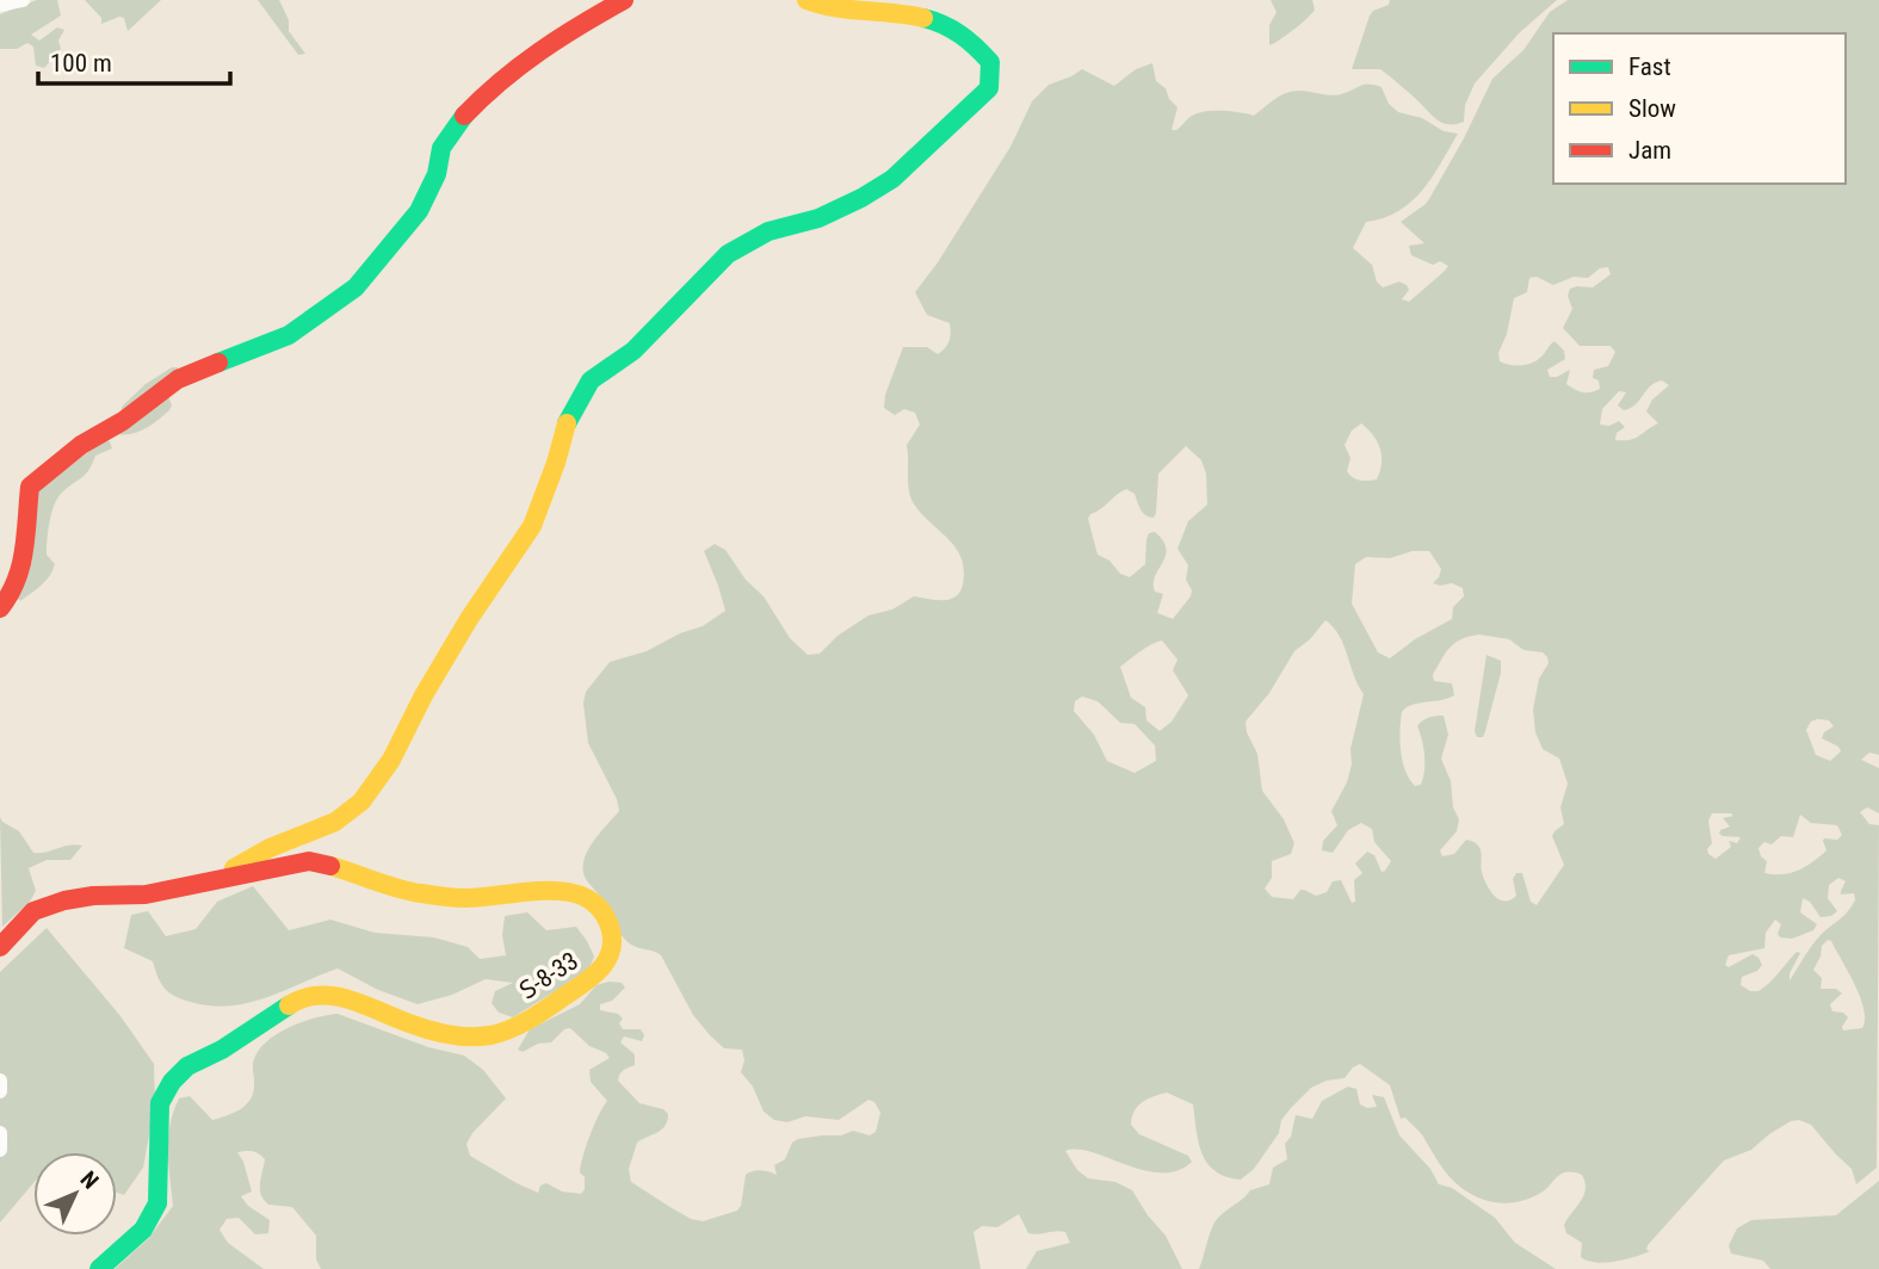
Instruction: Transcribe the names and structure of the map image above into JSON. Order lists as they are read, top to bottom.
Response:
{
  "streets": {
    "street": ["Տ-8-33"]
  },
  "legend": ["Fast", "Slow", "Jam"],
  "scale_bar": "100 m",
  "north": "top right"
}
